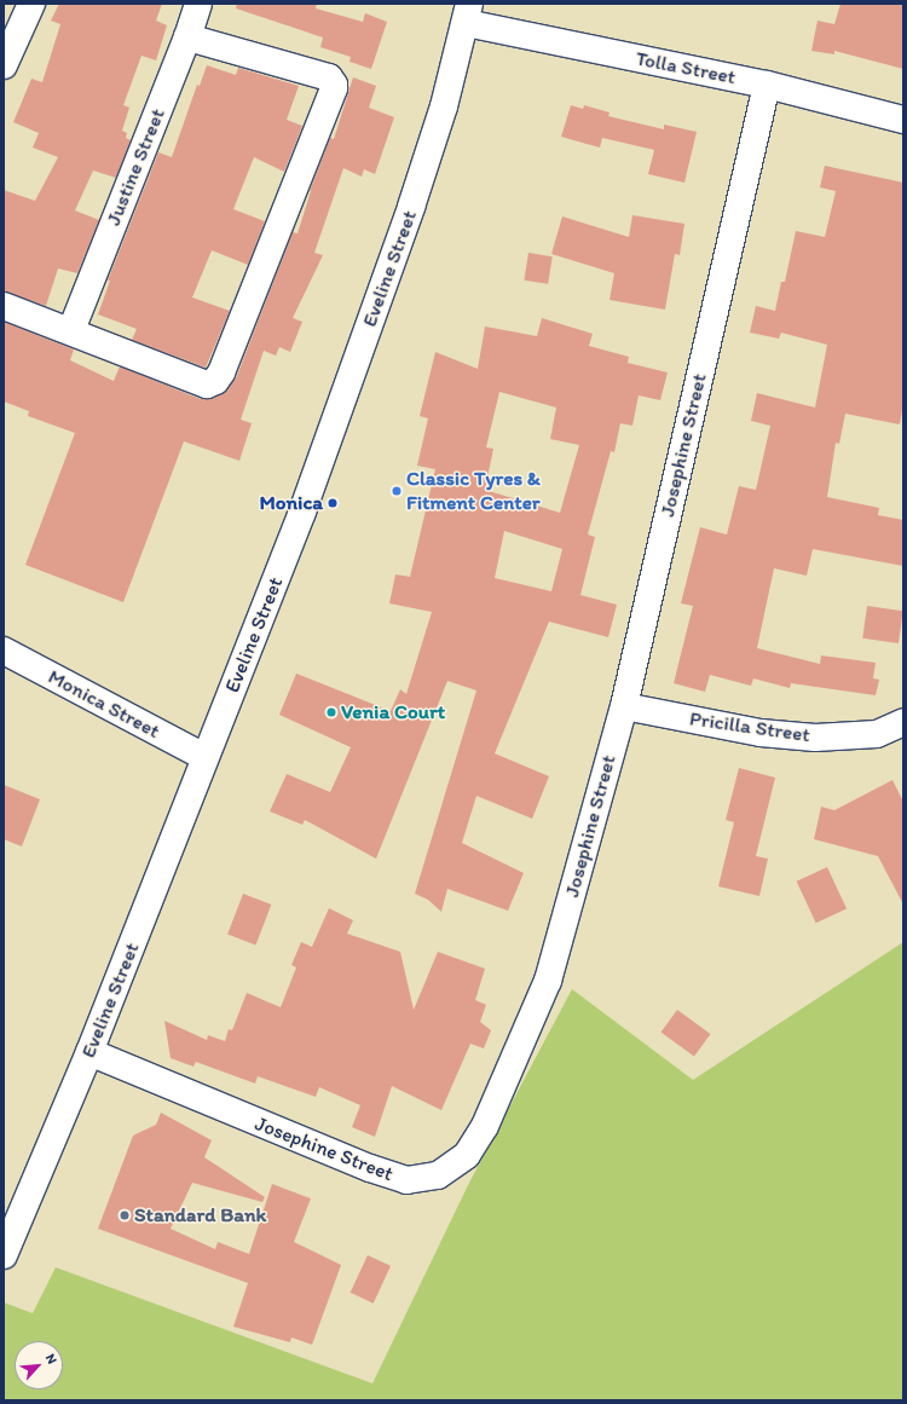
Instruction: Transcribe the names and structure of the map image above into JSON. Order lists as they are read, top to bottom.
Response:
{
  "streets": {
    "street": [
      "Tolla Street",
      "Justine Street",
      "Eveline Street",
      "Josephine Street",
      "Monica Street",
      "Pricilla Street"
    ]
  },
  "crossings": [
    ["Tolla Street", "Eveline Street"],
    ["Tolla Street", "Josephine Street"],
    ["Eveline Street", "Josephine Street"],
    ["Eveline Street", "Monica Street"],
    ["Josephine Street", "Pricilla Street"]
  ],
  "places": [
    "Classic Tyres & Fitment Center",
    "Monica",
    "Venia Court",
    "Standard Bank"
  ],
  "north": "top right"
}
